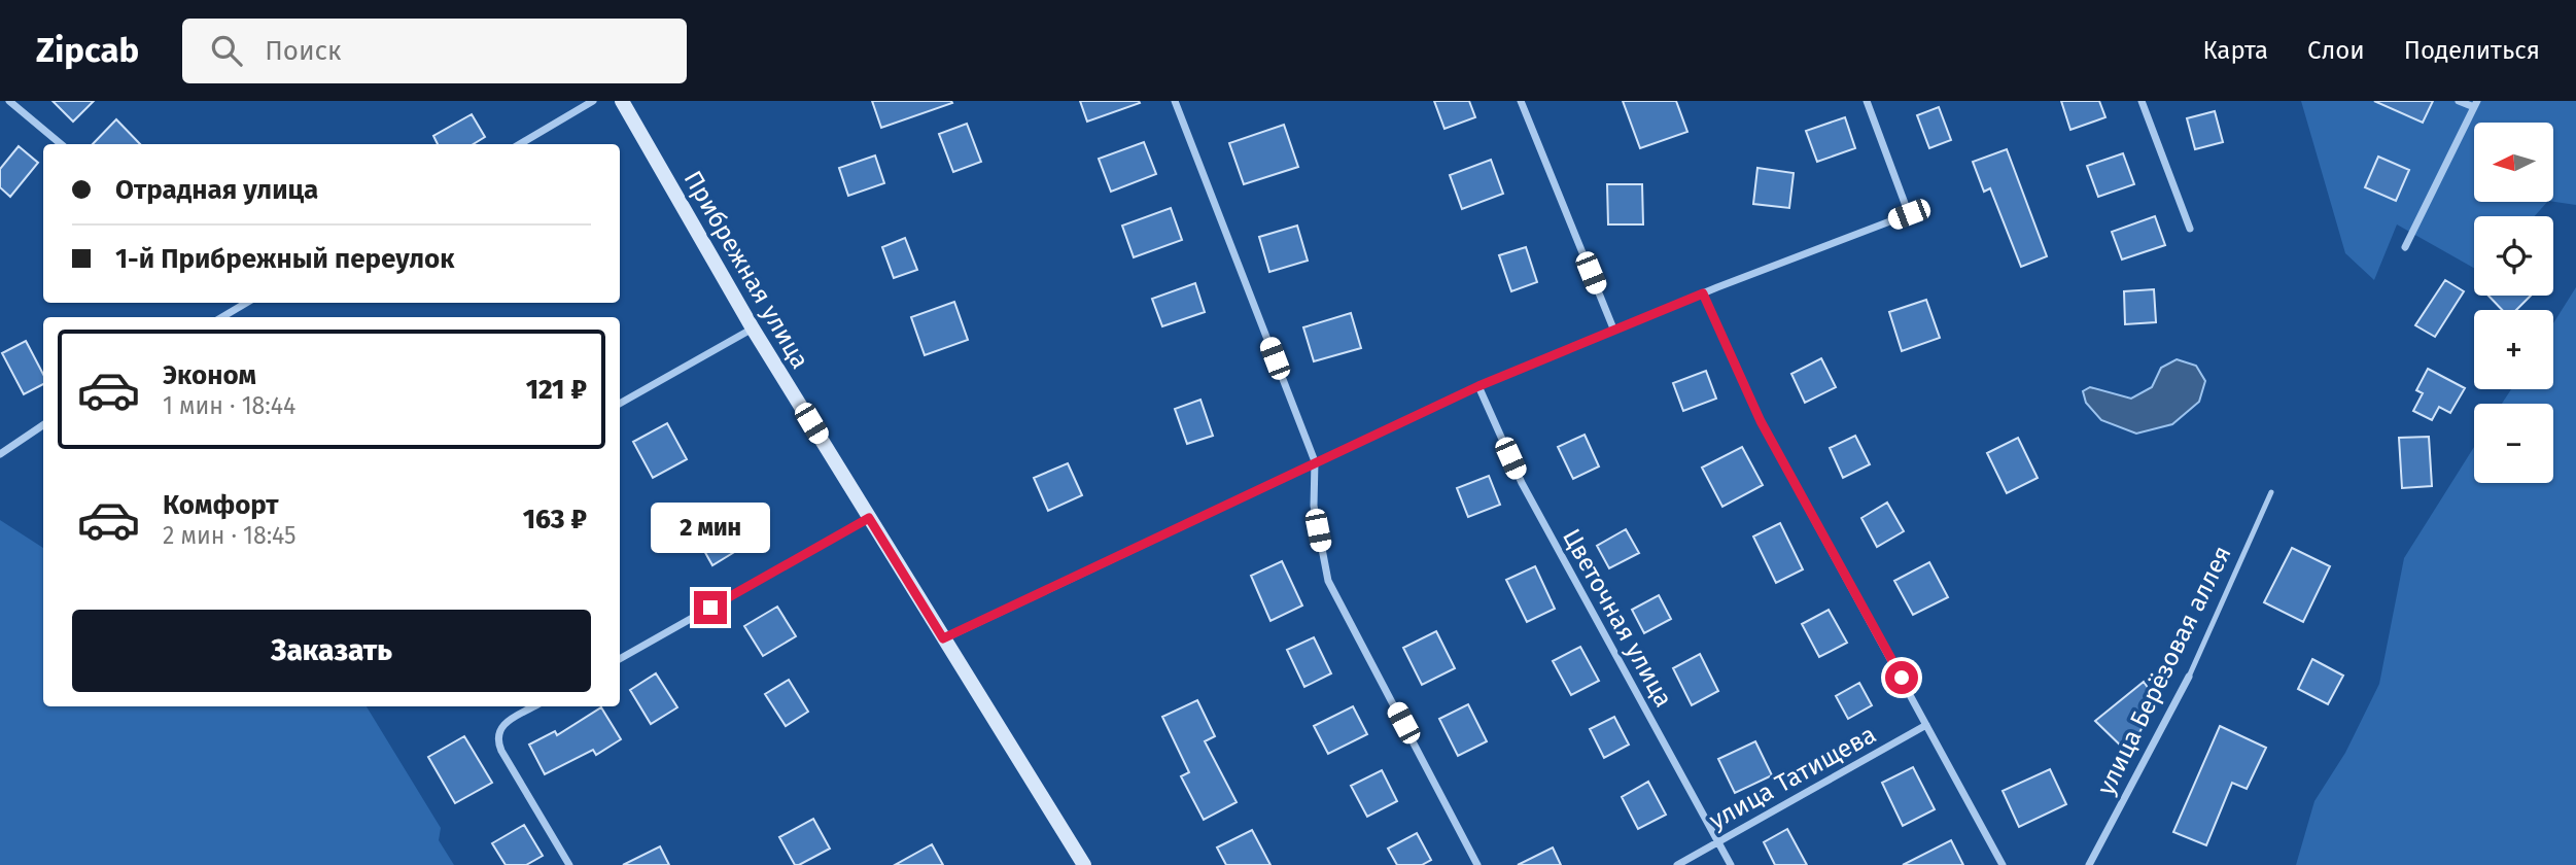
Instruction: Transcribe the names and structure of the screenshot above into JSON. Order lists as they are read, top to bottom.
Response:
{
  "streets": {
    "street": [
      "Прибрежная улица",
      "Цветочная улица",
      "улица Берёзовая аллея",
      "улица Татищева"
    ]
  },
  "crossings": [
    ["Цветочная улица", "улица Татищева"]
  ],
  "north": "left",
  "page": {
    "header": "Zipcab",
    "search": "Поиск",
    "nav": ["Карта", "Слои", "Поделиться"],
    "map_buttons": ["+", "−"],
    "banner": ["Отрадная улица", "1-й Прибрежный переулок"],
    "list": [
      {
        "name": "Эконом",
        "note": "1 мин · 18:44",
        "value": "121 ₽"
      },
      {
        "name": "Комфорт",
        "note": "2 мин · 18:45",
        "value": "163 ₽"
      }
    ],
    "bubble": "2 мин",
    "buttons": "Заказать"
  }
}
